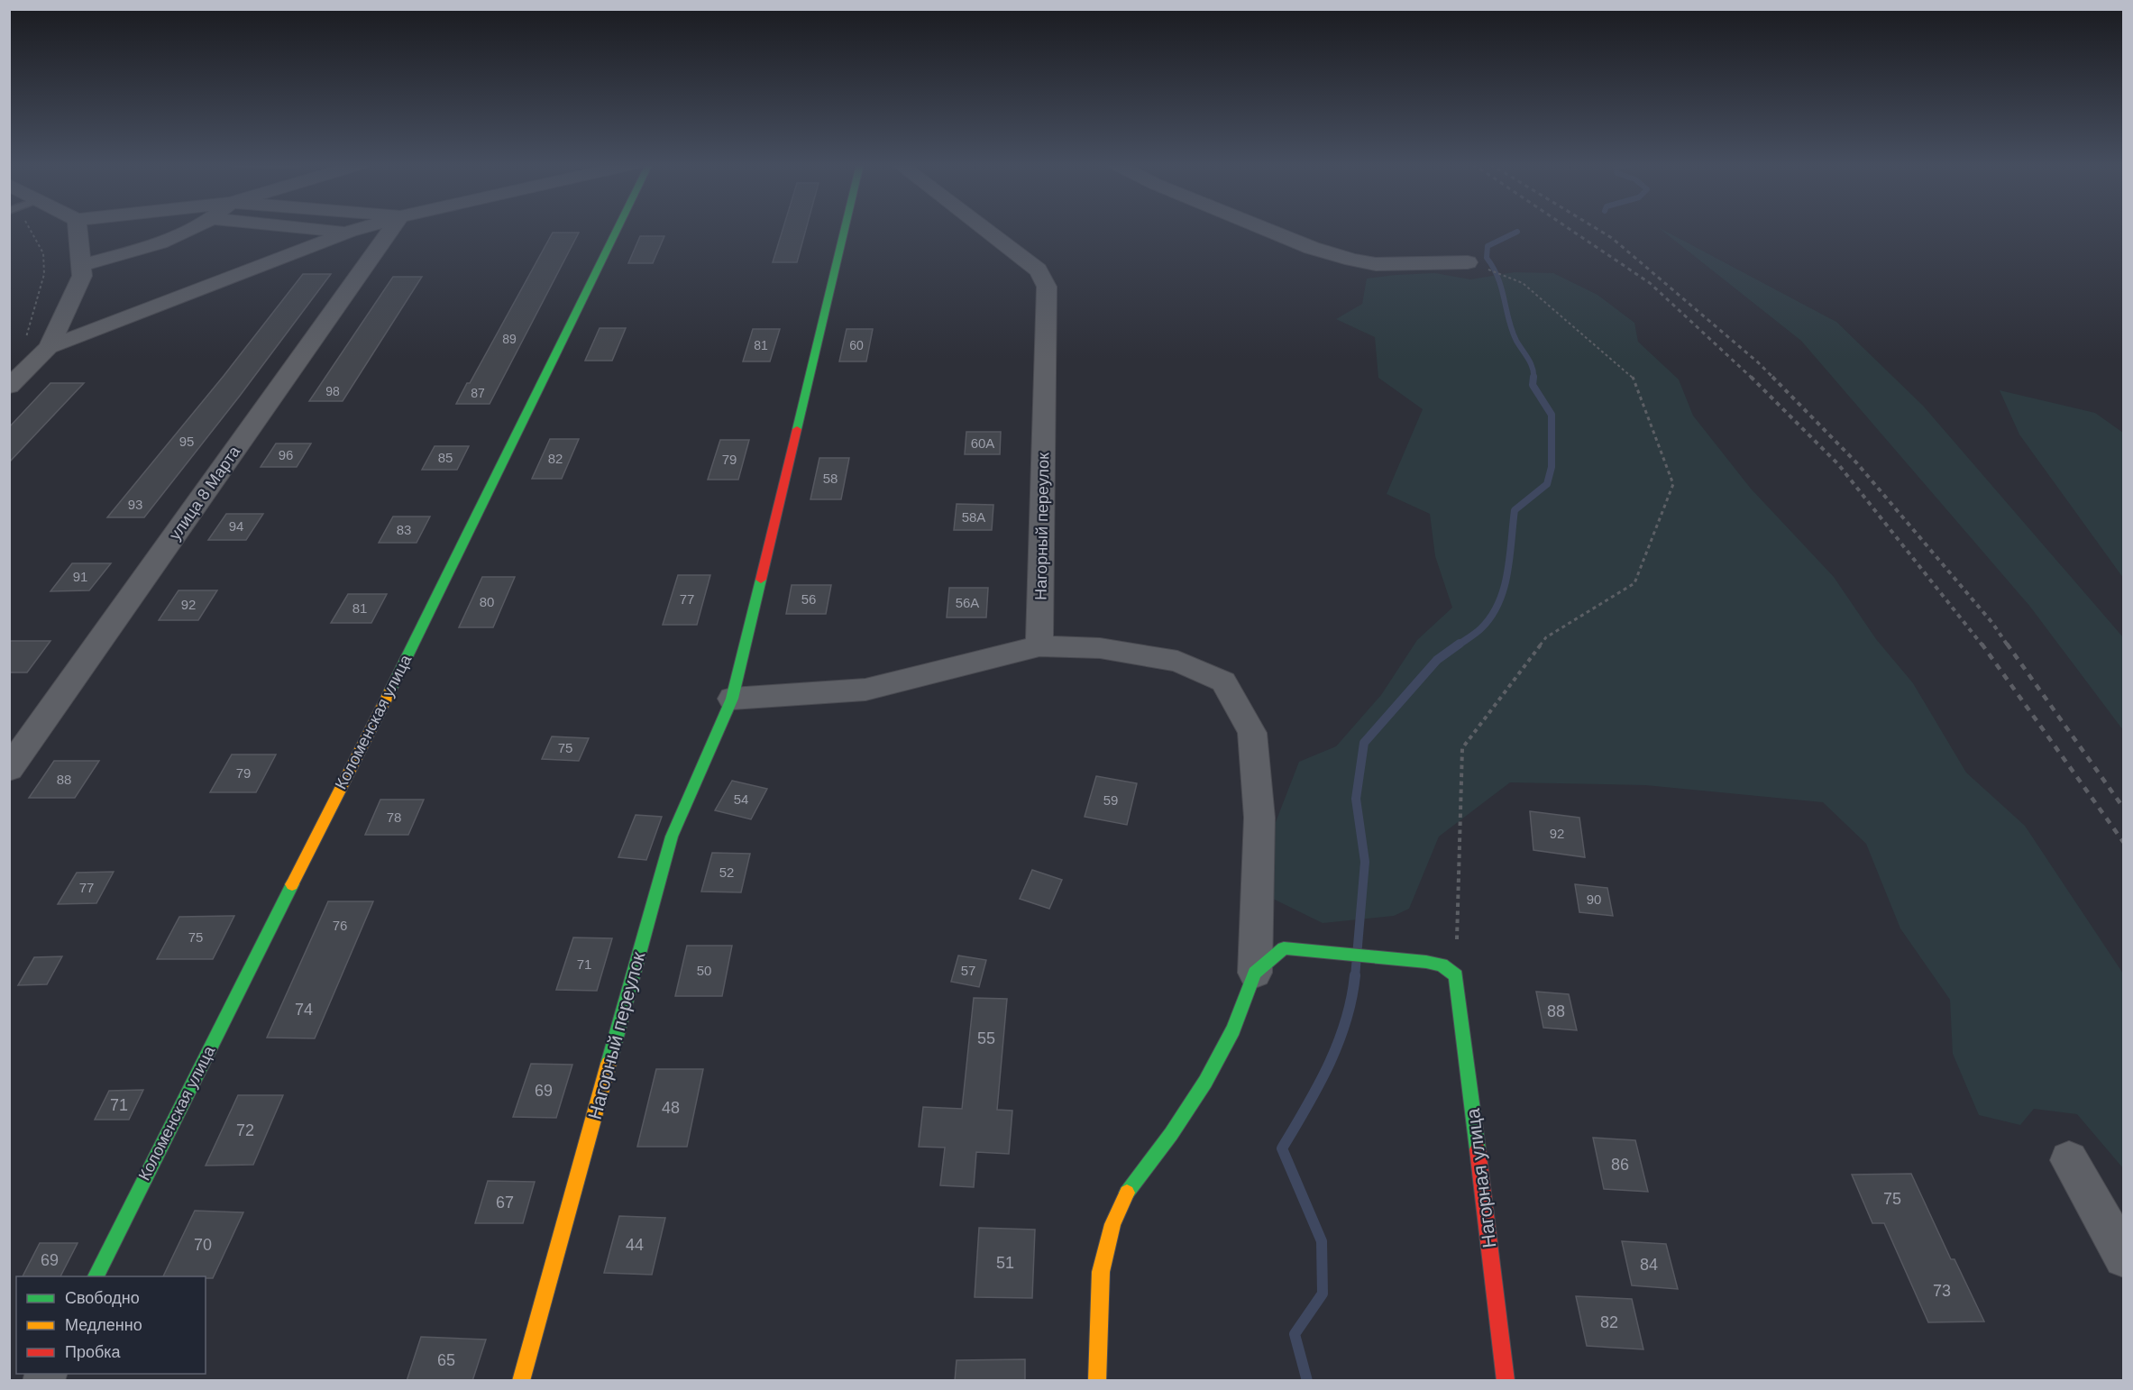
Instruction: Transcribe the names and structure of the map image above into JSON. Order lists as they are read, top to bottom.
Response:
{
  "streets": {
    "street": [
      "улица 8 Марта",
      "Нагорный переулок",
      "Коломенская улица",
      "Нагорная улица"
    ]
  },
  "house_numbers": [
    "89",
    "81",
    "60",
    "98",
    "87",
    "95",
    "60А",
    "96",
    "85",
    "82",
    "79",
    "58",
    "93",
    "58А",
    "94",
    "83",
    "91",
    "77",
    "56",
    "80",
    "56А",
    "92",
    "81",
    "75",
    "79",
    "88",
    "54",
    "59",
    "78",
    "92",
    "52",
    "77",
    "90",
    "76",
    "75",
    "71",
    "50",
    "57",
    "74",
    "88",
    "55",
    "69",
    "71",
    "48",
    "72",
    "86",
    "75",
    "67",
    "70",
    "44",
    "69",
    "51",
    "84",
    "73",
    "82",
    "65"
  ],
  "legend": ["Свободно", "Медленно", "Пробка"]
}
